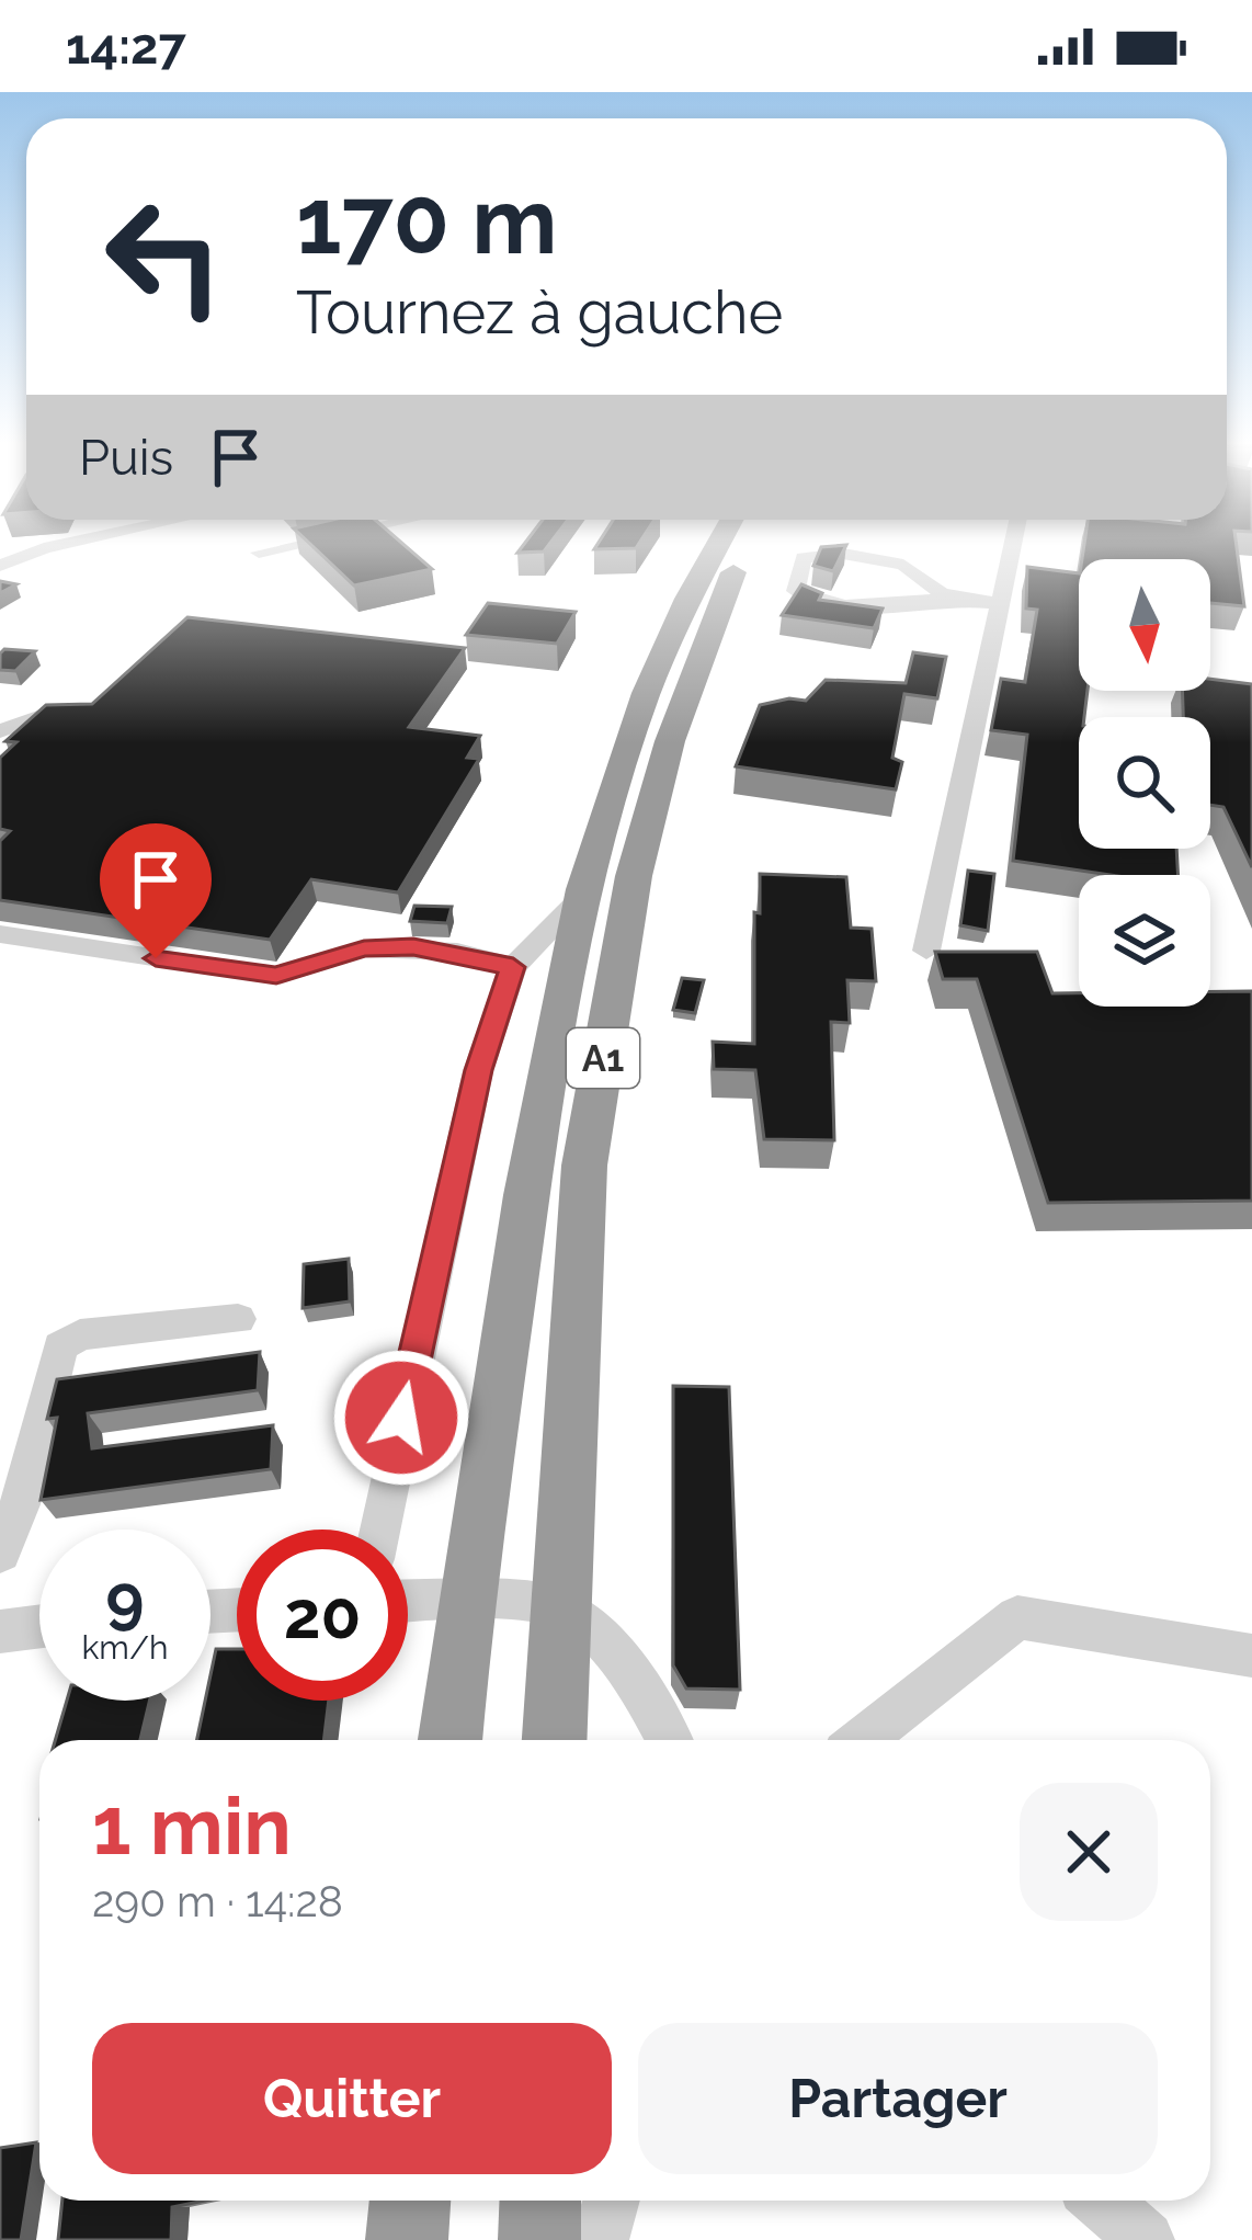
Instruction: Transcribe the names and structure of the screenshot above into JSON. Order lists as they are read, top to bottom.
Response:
{
  "streets": {
    "highway": ["A1"]
  },
  "north": "bottom",
  "page": {
    "status": "14:27",
    "turn": ["170 m", "Tournez à gauche"],
    "then": "Puis",
    "speed": "9 km/h",
    "limit": "20",
    "heading": ["1 min", "290 m · 14:28"],
    "buttons": ["Quitter", "Partager"]
  }
}
